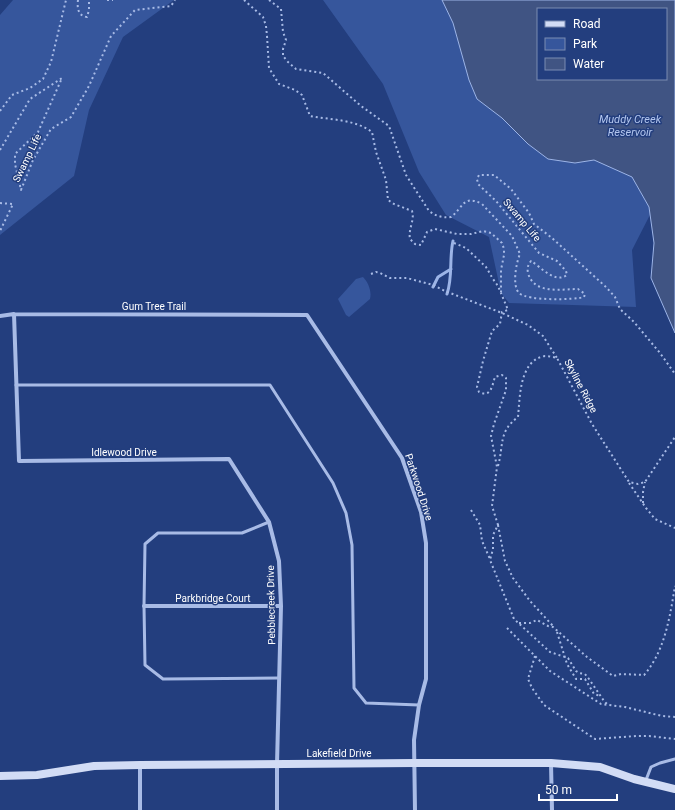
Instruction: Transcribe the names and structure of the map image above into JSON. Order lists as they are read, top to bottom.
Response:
{
  "streets": {
    "street": [
      "Gum Tree Trail",
      "Idlewood Drive",
      "Parkwood Drive",
      "Parkbridge Court",
      "Pebblecreek Drive",
      "Lakefield Drive"
    ],
    "path": ["Swamp Life", "Skyline Ridge"]
  },
  "crossings": [
    ["Gum Tree Trail", "Parkwood Drive"],
    ["Idlewood Drive", "Pebblecreek Drive"],
    ["Parkwood Drive", "Lakefield Drive"],
    ["Parkbridge Court", "Pebblecreek Drive"],
    ["Pebblecreek Drive", "Lakefield Drive"]
  ],
  "water": ["Muddy Creek Reservoir"],
  "legend": ["Road", "Park", "Water"],
  "scale_bar": "50 m"
}
